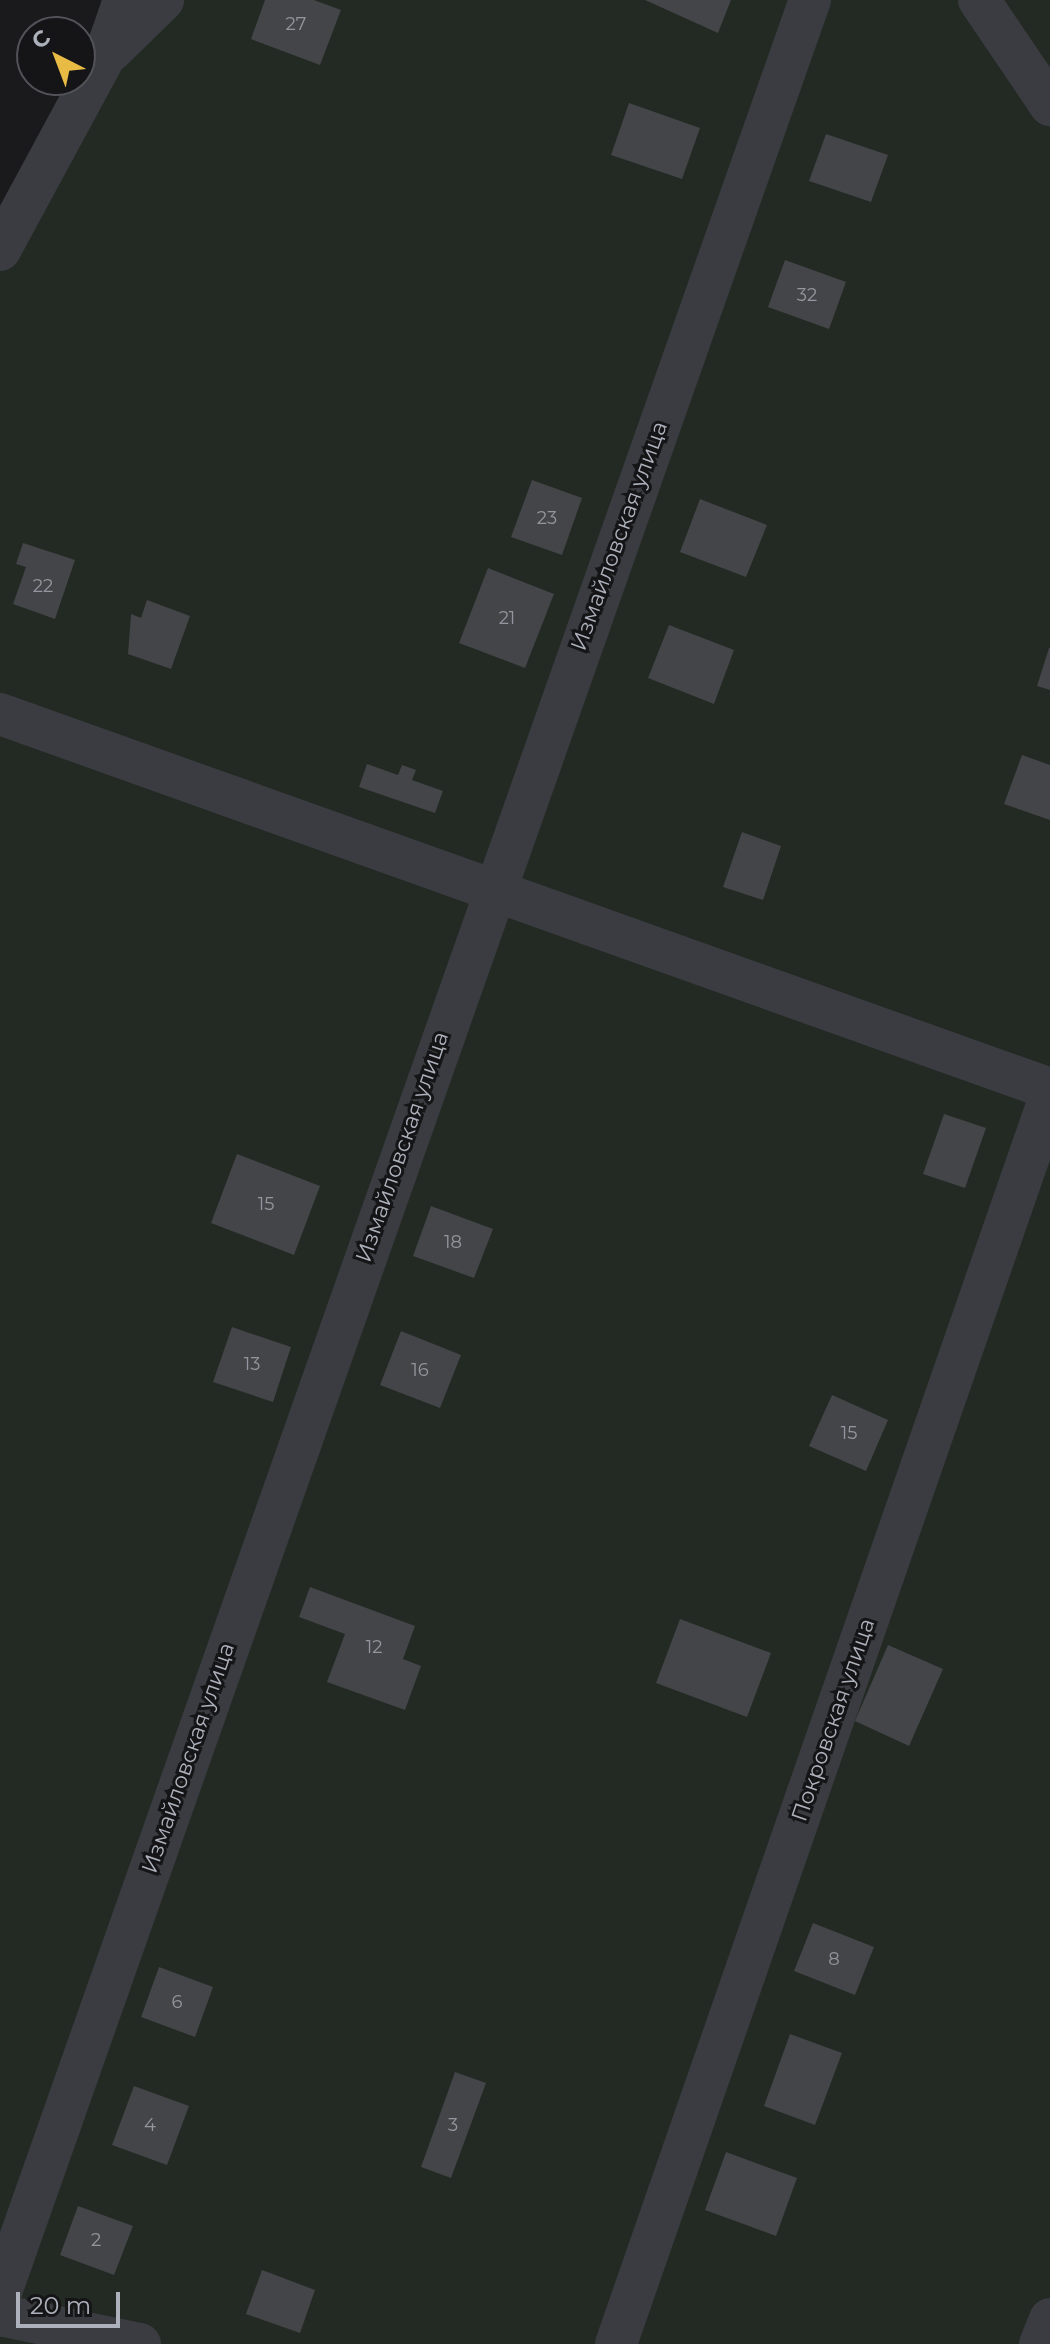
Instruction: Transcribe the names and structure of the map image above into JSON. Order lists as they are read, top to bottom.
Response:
{
  "streets": {
    "street": ["Измайловская улица", "Покровская улица"]
  },
  "house_numbers": [
    "27",
    "32",
    "23",
    "22",
    "21",
    "15",
    "18",
    "13",
    "16",
    "15",
    "12",
    "8",
    "6",
    "4",
    "3",
    "2"
  ],
  "scale_bar": "20 m",
  "north": "top left"
}
